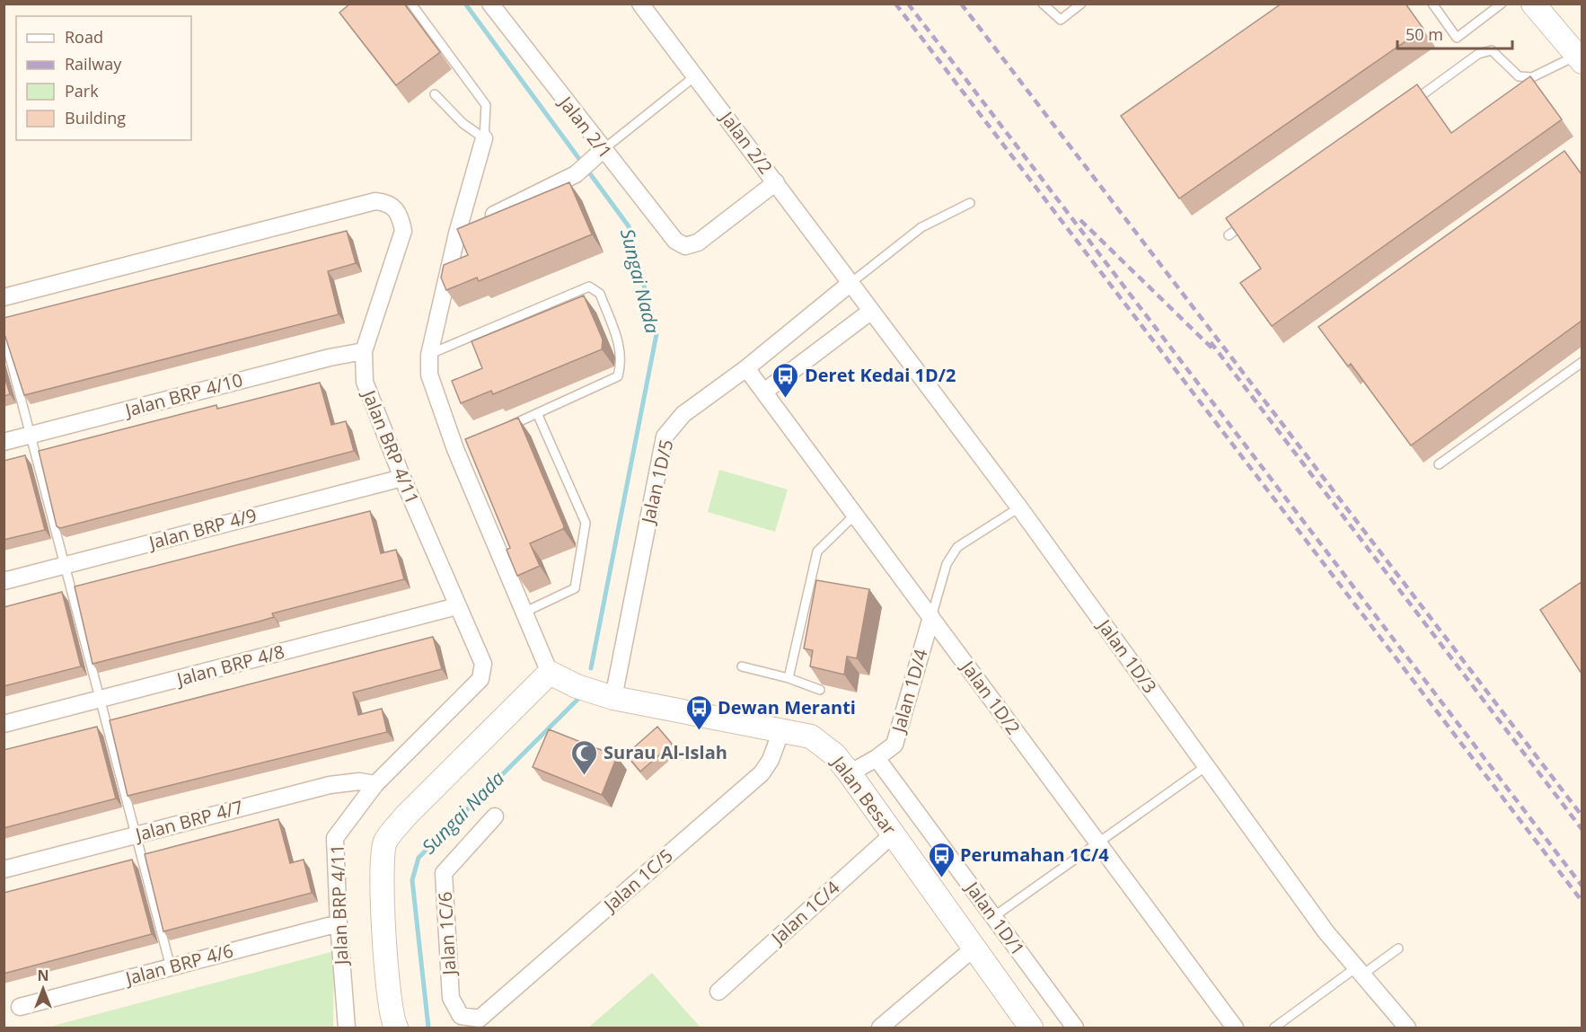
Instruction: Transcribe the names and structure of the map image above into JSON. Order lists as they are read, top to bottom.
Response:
{
  "streets": {
    "street": [
      "Jalan 2/1",
      "Jalan 2/2",
      "Jalan BRP 4/10",
      "Jalan BRP 4/11",
      "Jalan 1D/5",
      "Jalan BRP 4/9",
      "Jalan 1D/3",
      "Jalan BRP 4/8",
      "Jalan 1D/4",
      "Jalan 1D/2",
      "Jalan Besar",
      "Jalan BRP 4/7",
      "Jalan 1C/5",
      "Jalan 1C/4",
      "Jalan 1D/1",
      "Jalan 1C/6",
      "Jalan BRP 4/6"
    ]
  },
  "crossings": [
    ["Jalan 2/1", "Jalan 2/2"],
    ["Jalan 2/2", "Jalan 1D/5"],
    ["Jalan 2/2", "Jalan 1D/3"],
    ["Jalan BRP 4/10", "Jalan BRP 4/11"],
    ["Jalan BRP 4/11", "Jalan BRP 4/9"],
    ["Jalan BRP 4/11", "Jalan BRP 4/8"],
    ["Jalan BRP 4/11", "Jalan BRP 4/7"],
    ["Jalan BRP 4/11", "Jalan BRP 4/6"],
    ["Jalan 1D/5", "Jalan 1D/3"],
    ["Jalan 1D/5", "Jalan 1D/2"],
    ["Jalan 1D/5", "Jalan Besar"],
    ["Jalan 1D/4", "Jalan 1D/2"],
    ["Jalan 1D/4", "Jalan Besar"],
    ["Jalan 1D/4", "Jalan 1D/1"],
    ["Jalan Besar", "Jalan 1C/5"],
    ["Jalan Besar", "Jalan 1C/4"],
    ["Jalan 1C/5", "Jalan 1C/6"]
  ],
  "water": ["Sungai Nada"],
  "places": {
    "bus stop": ["Deret Kedai 1D/2", "Dewan Meranti", "Perumahan 1C/4"],
    "mosque": ["Surau Al-Islah"]
  },
  "legend": [
    "Road",
    "Railway",
    "Park",
    "Building"
  ],
  "scale_bar": "50 m",
  "north": "top"
}
